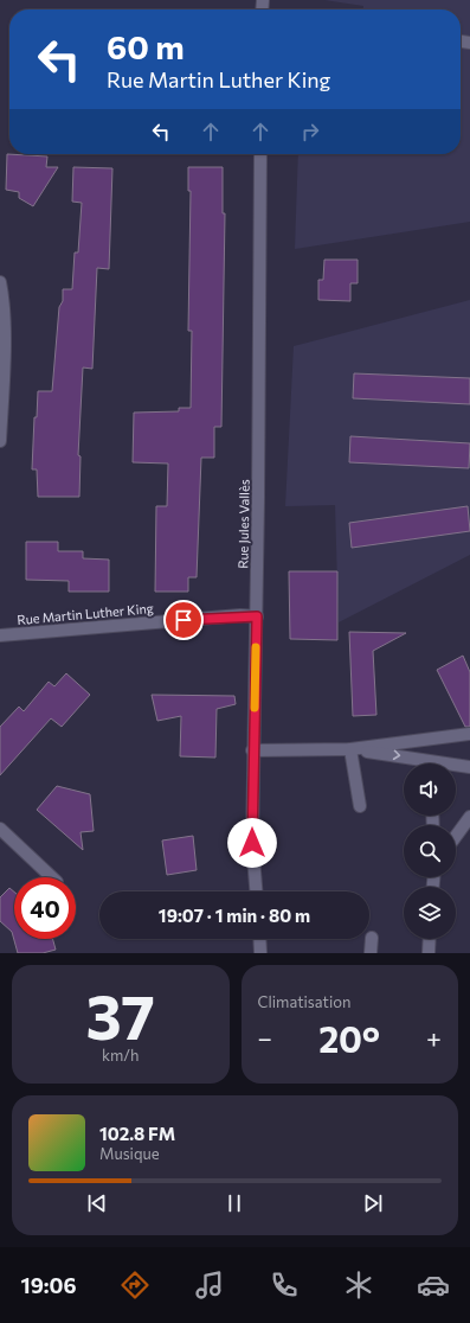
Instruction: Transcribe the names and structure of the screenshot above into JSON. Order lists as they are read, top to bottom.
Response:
{
  "streets": {
    "street": ["Rue Jules Vallès", "Rue Martin Luther King"]
  },
  "crossings": [
    ["Rue Jules Vallès", "Rue Martin Luther King"]
  ],
  "page": {
    "turn": ["60 m", "Rue Martin Luther King"],
    "limit": "40",
    "trip": "19:07 · 1 min · 80 m",
    "tile": [
      ["37", "km/h"],
      "Climatisation"
    ],
    "heat": ["−", "20°", "+"],
    "song": ["102.8 FM", "Musique"],
    "tabs": "19:06"
  }
}
